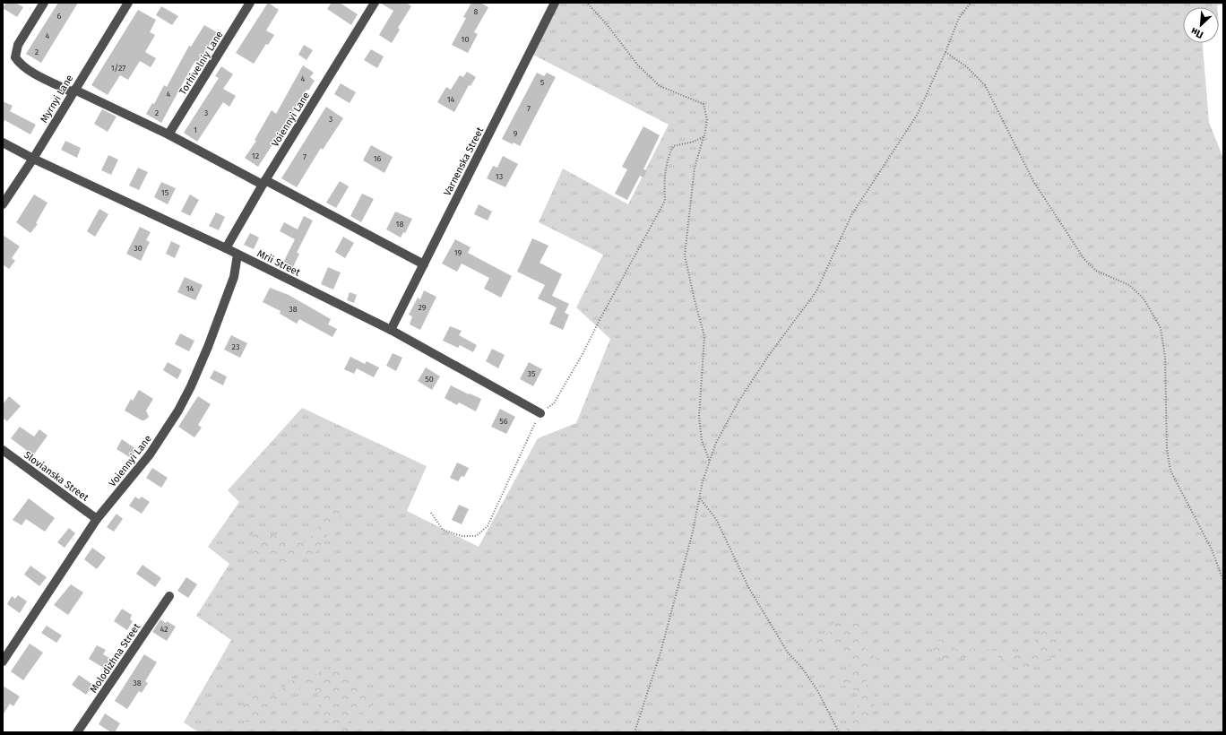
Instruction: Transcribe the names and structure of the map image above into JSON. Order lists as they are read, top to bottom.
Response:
{
  "streets": {
    "street": [
      "Torhivelniy Lane",
      "Myrnyi Lane",
      "Voiennyi Lane",
      "Varnenska Street",
      "Mrii Street",
      "Slovianska Street",
      "Molodizhna Street"
    ]
  },
  "crossings": [
    ["Myrnyi Lane", "Mrii Street"],
    ["Voiennyi Lane", "Mrii Street"],
    ["Voiennyi Lane", "Slovianska Street"],
    ["Varnenska Street", "Mrii Street"]
  ],
  "house_numbers": [
    "8",
    "6",
    "4",
    "10",
    "2",
    "1/27",
    "4",
    "5",
    "4",
    "14",
    "7",
    "2",
    "3",
    "3",
    "1",
    "9",
    "12",
    "7",
    "16",
    "13",
    "15",
    "18",
    "30",
    "19",
    "14",
    "29",
    "38",
    "23",
    "35",
    "50",
    "56",
    "42",
    "38"
  ],
  "north": "bottom left"
}
